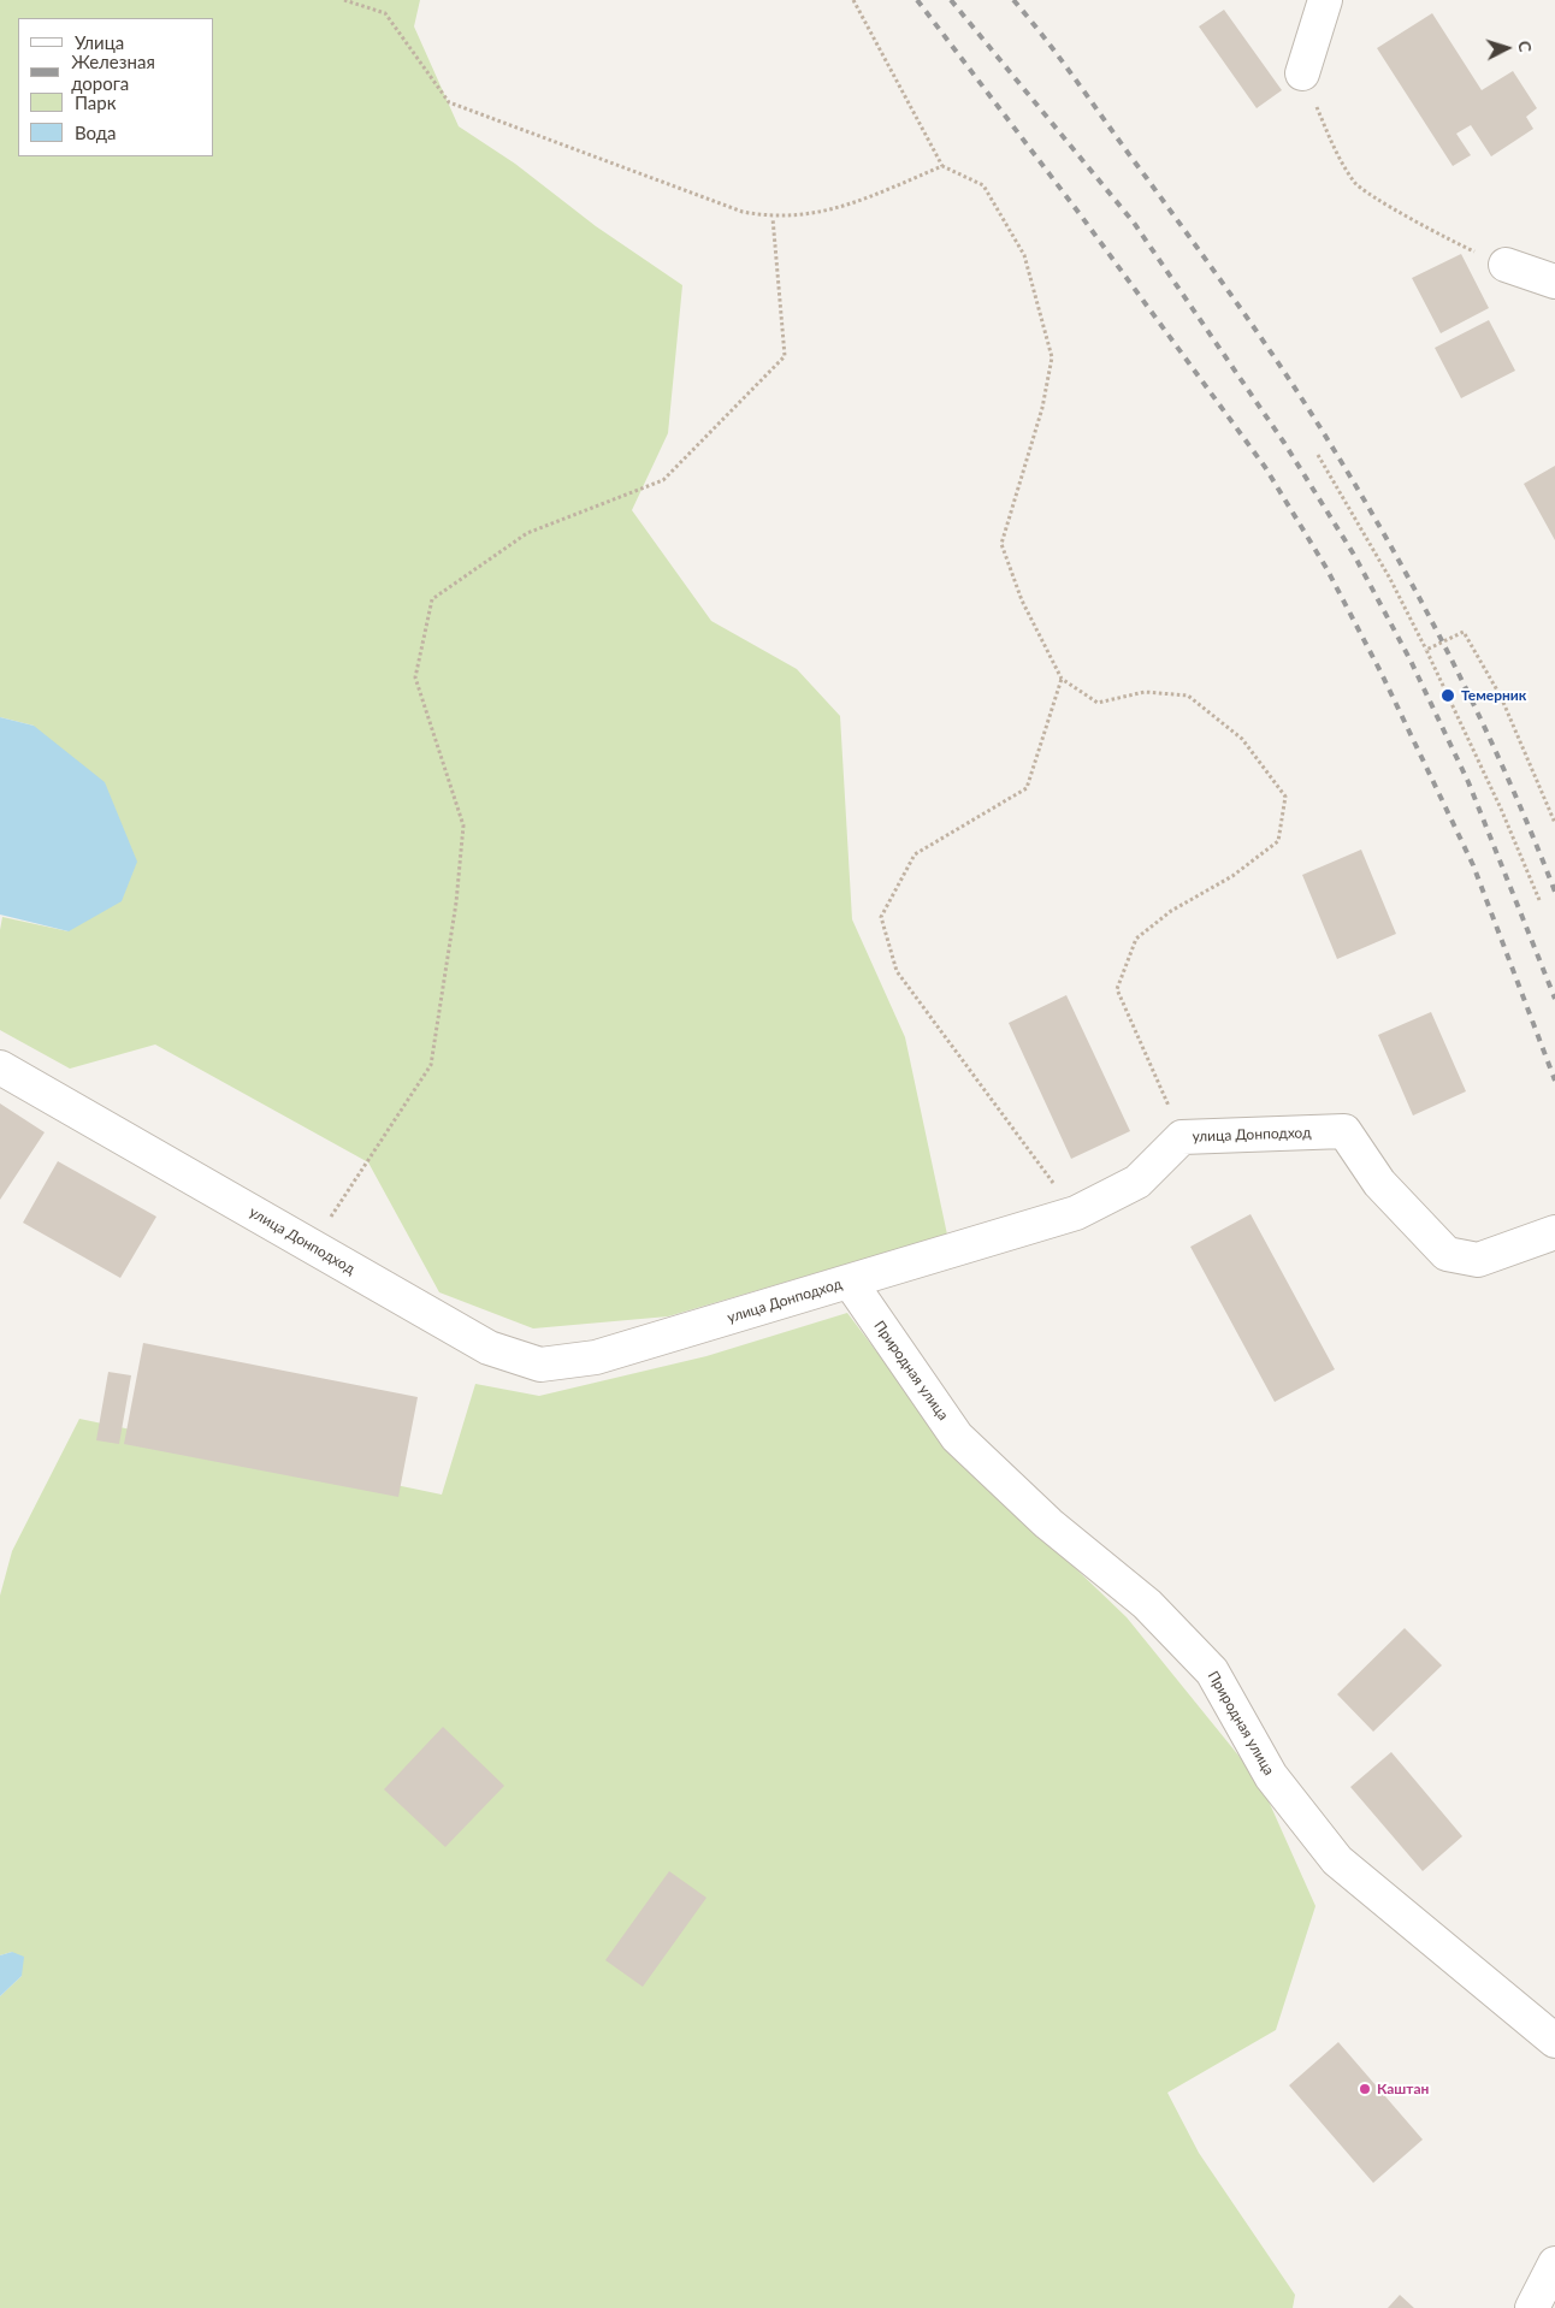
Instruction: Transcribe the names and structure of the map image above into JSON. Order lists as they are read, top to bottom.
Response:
{
  "streets": {
    "street": ["улица Донподход", "Природная улица"]
  },
  "crossings": [
    ["улица Донподход", "Природная улица"]
  ],
  "places": ["Темерник", "Каштан"],
  "legend": [
    "Улица",
    "Железная дорога",
    "Парк",
    "Вода"
  ],
  "north": "right"
}
